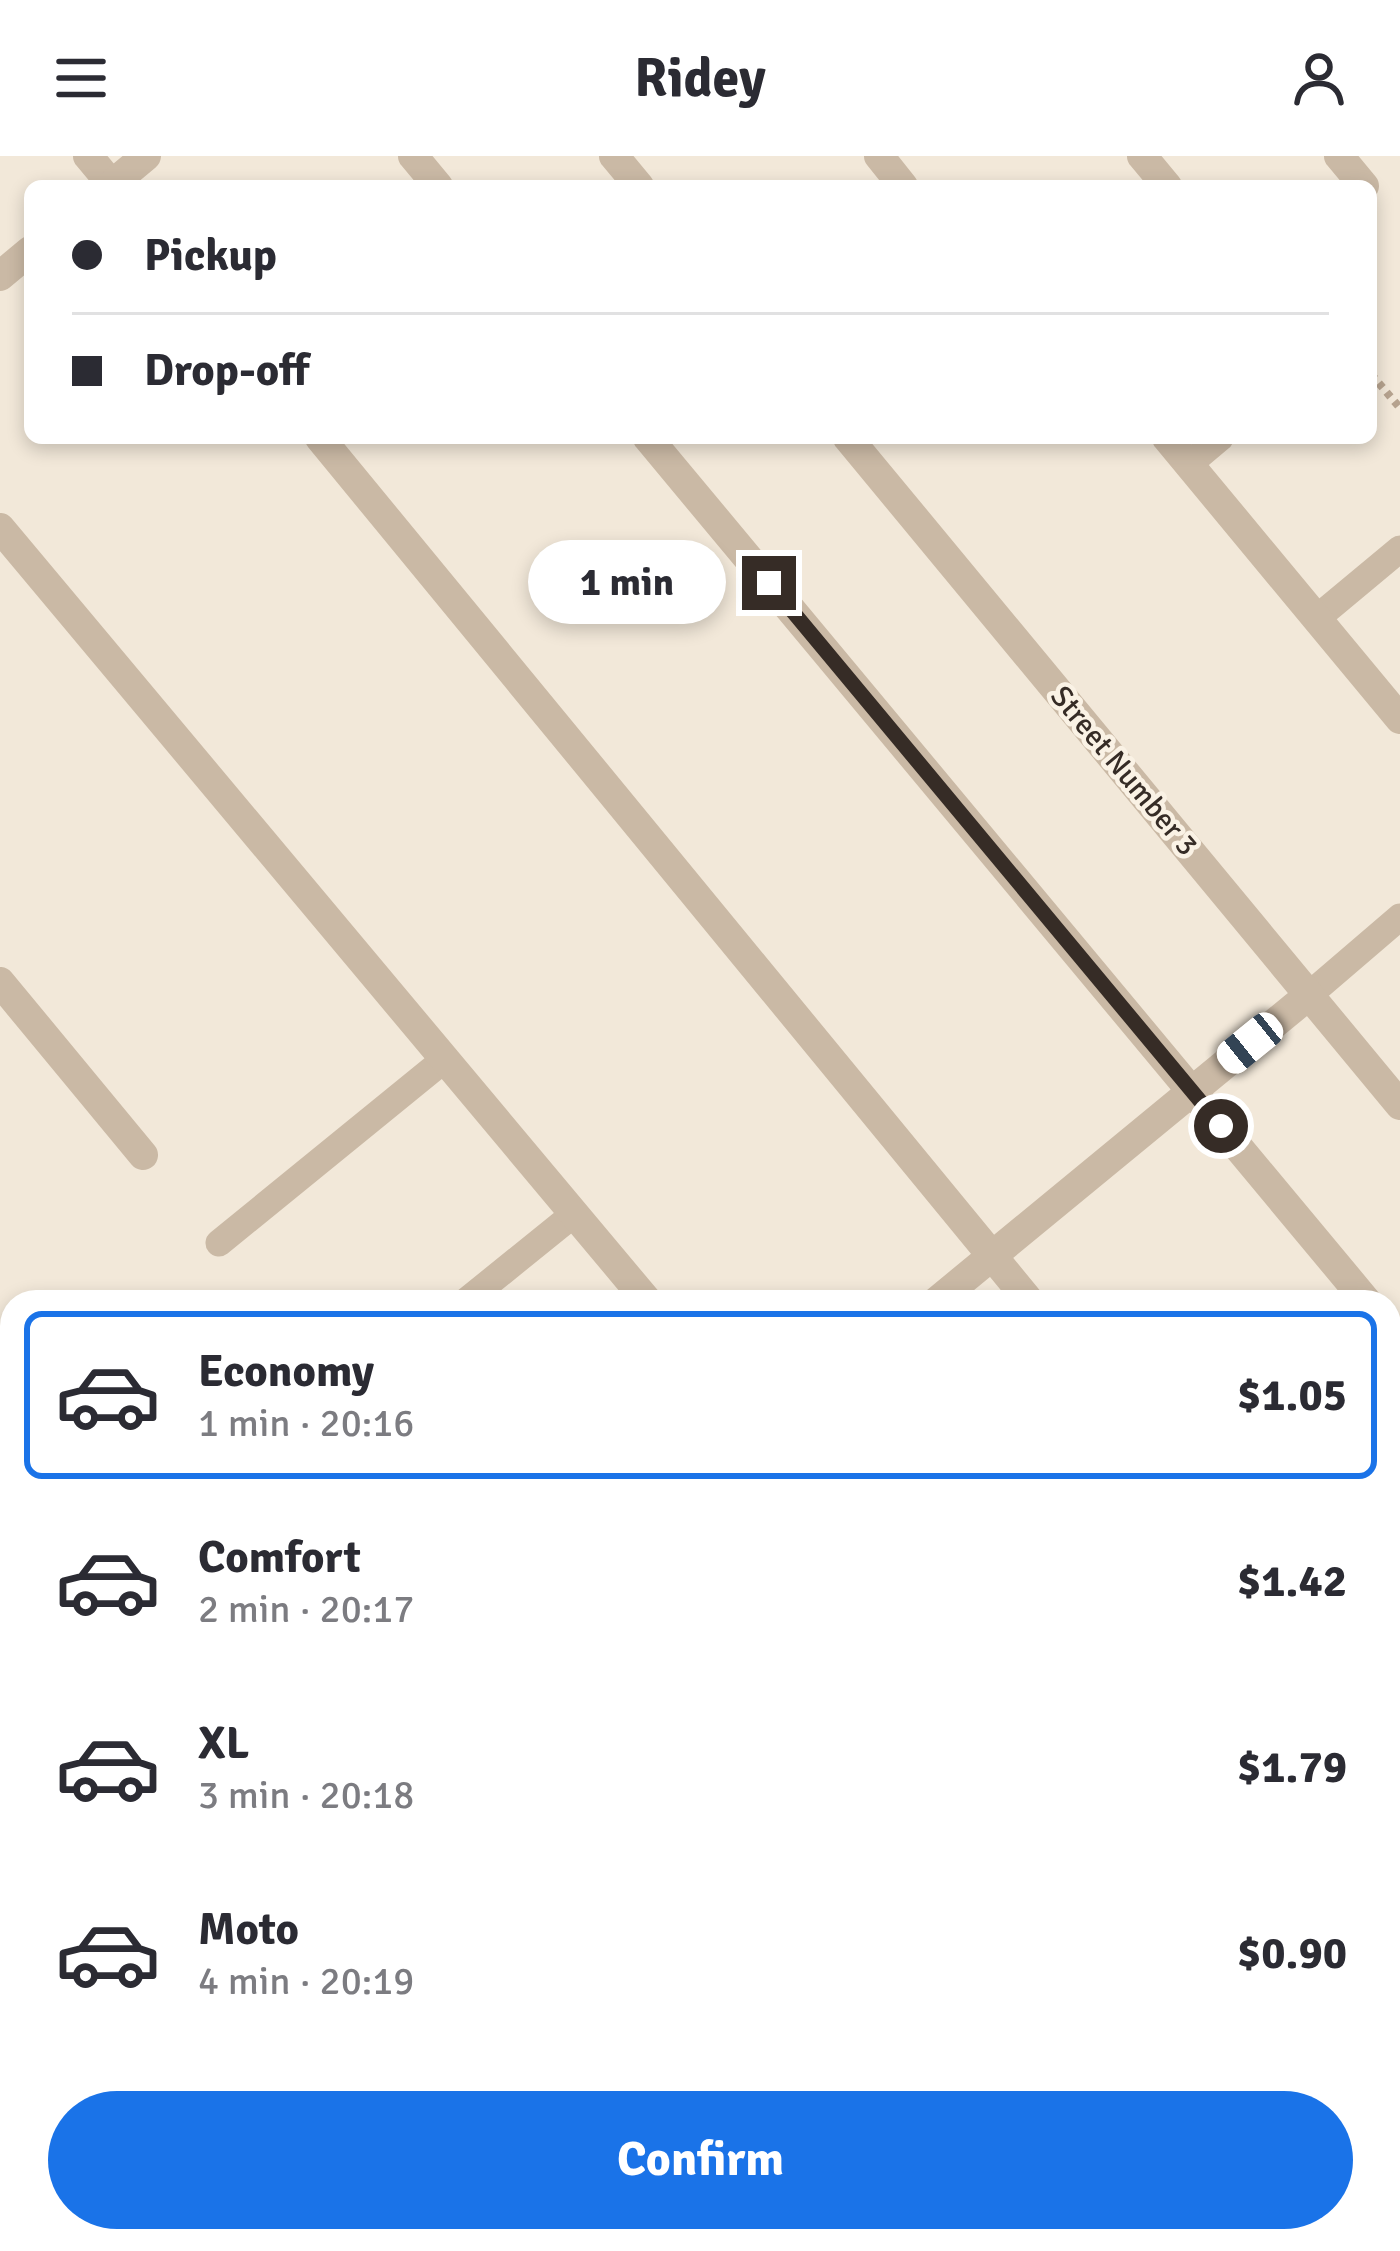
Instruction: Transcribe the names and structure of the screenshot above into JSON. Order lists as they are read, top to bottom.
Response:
{
  "streets": {
    "street": ["Street Number 3"]
  },
  "page": {
    "header": "Ridey",
    "banner": ["Pickup", "Drop-off"],
    "bubble": "1 min",
    "list": [
      {
        "name": "Economy",
        "note": "1 min · 20:16",
        "value": "$1.05"
      },
      {
        "name": "Comfort",
        "note": "2 min · 20:17",
        "value": "$1.42"
      },
      {
        "name": "XL",
        "note": "3 min · 20:18",
        "value": "$1.79"
      },
      {
        "name": "Moto",
        "note": "4 min · 20:19",
        "value": "$0.90"
      }
    ],
    "buttons": "Confirm"
  }
}
